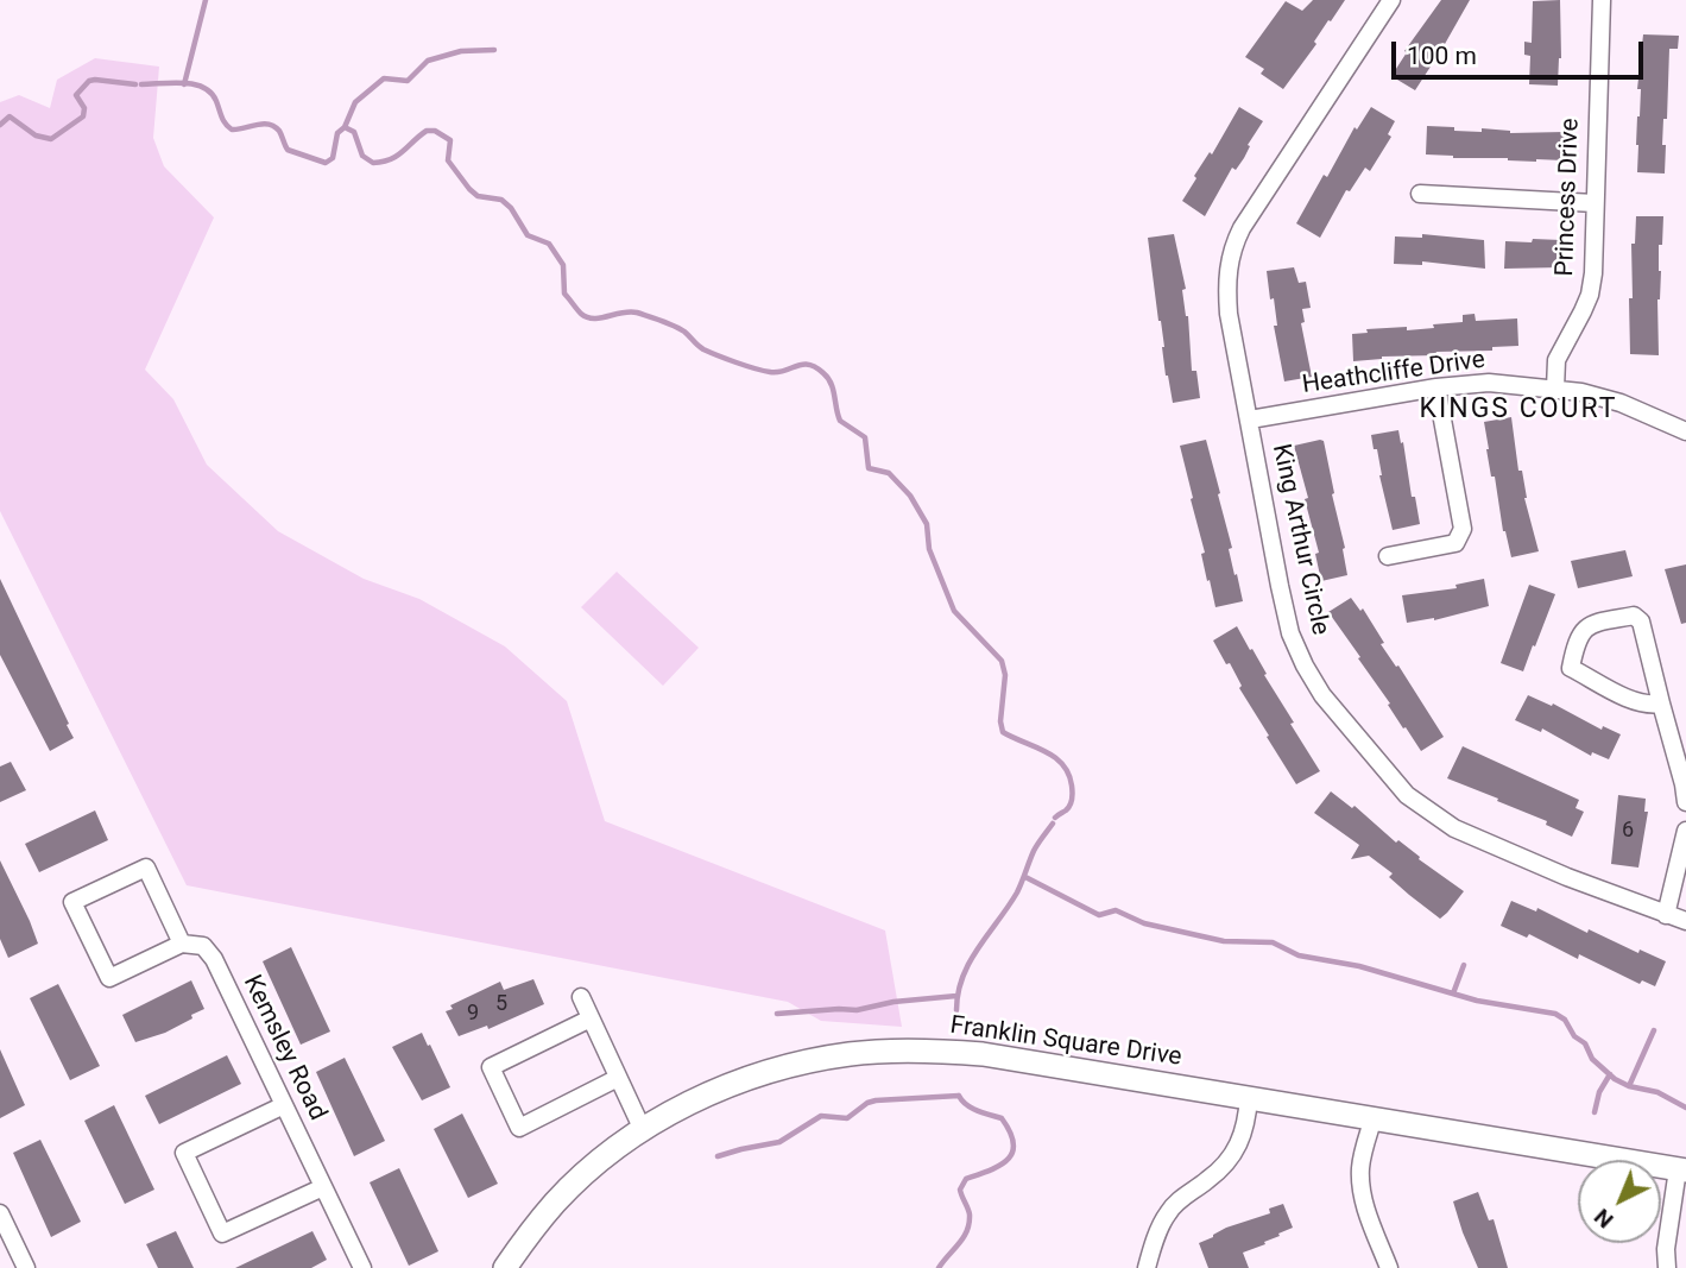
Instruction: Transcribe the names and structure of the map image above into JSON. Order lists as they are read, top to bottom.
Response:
{
  "streets": {
    "street": [
      "Princess Drive",
      "Heathcliffe Drive",
      "King Arthur Circle",
      "Franklin Square Drive",
      "Kemsley Road"
    ]
  },
  "crossings": [
    ["Princess Drive", "Heathcliffe Drive"],
    ["Heathcliffe Drive", "King Arthur Circle"]
  ],
  "districts": ["KINGS COURT"],
  "house_numbers": ["6", "5", "9"],
  "scale_bar": "100 m",
  "north": "bottom left"
}
